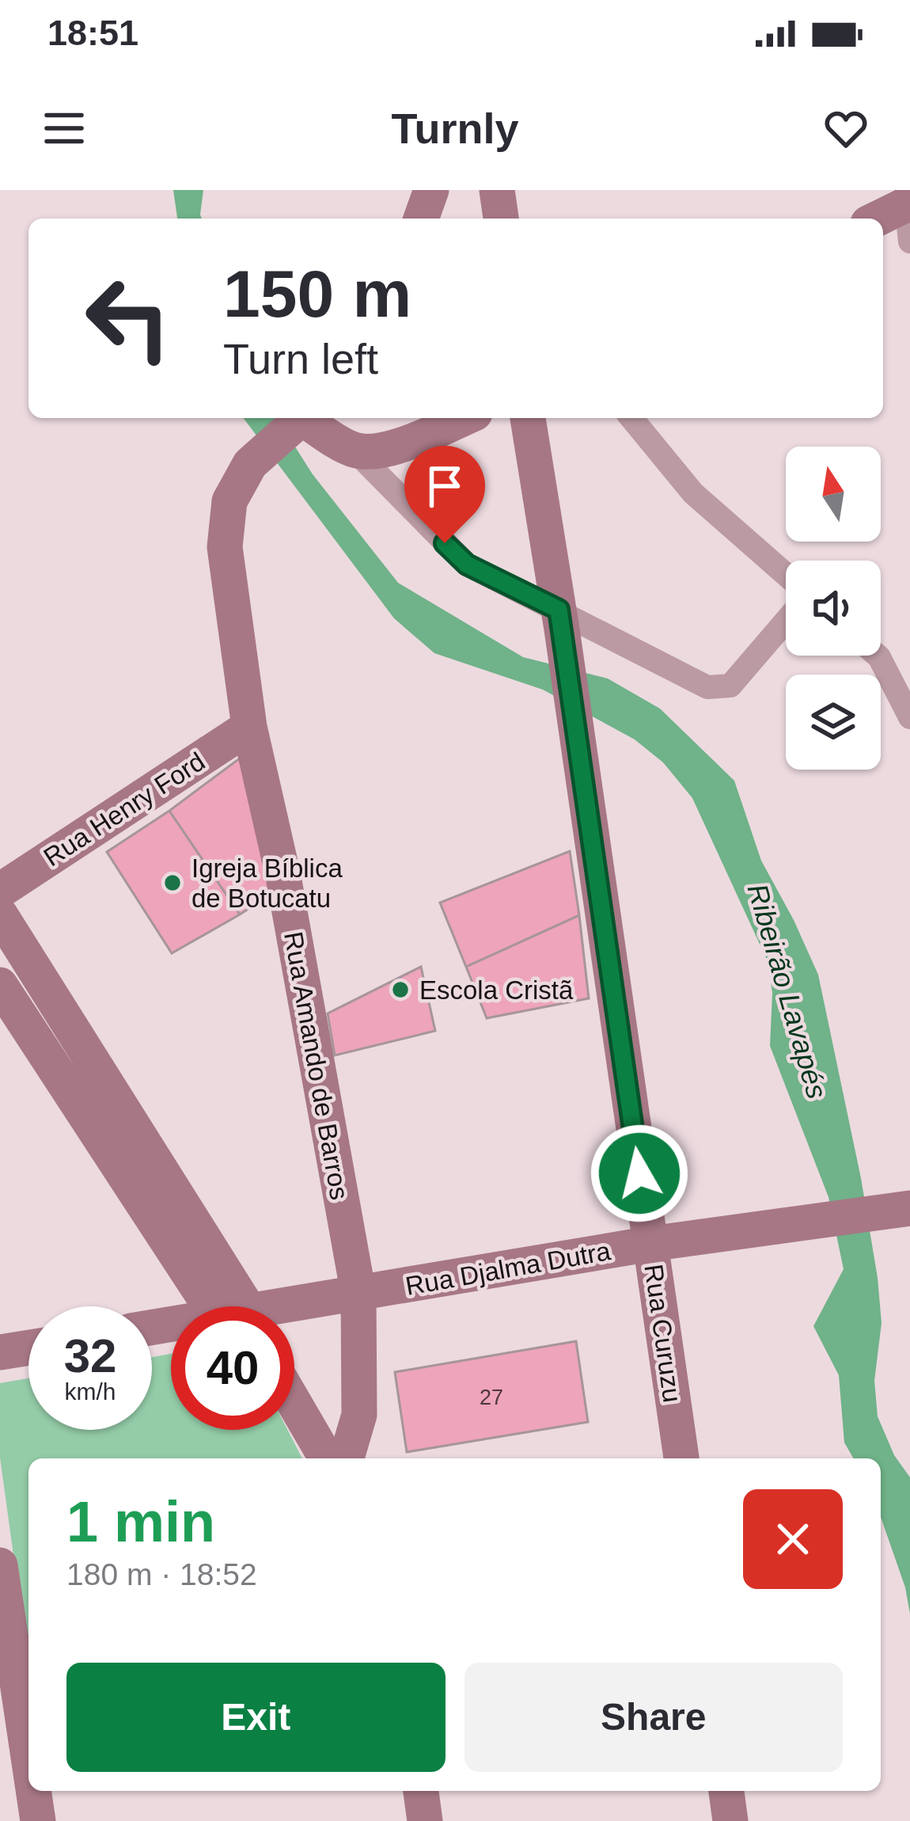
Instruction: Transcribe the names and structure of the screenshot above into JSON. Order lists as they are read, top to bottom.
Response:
{
  "streets": {
    "street": [
      "Rua Henry Ford",
      "Rua Amando de Barros",
      "Rua Djalma Dutra",
      "Rua Curuzu"
    ]
  },
  "crossings": [
    ["Rua Henry Ford", "Rua Amando de Barros"],
    ["Rua Amando de Barros", "Rua Djalma Dutra"],
    ["Rua Djalma Dutra", "Rua Curuzu"]
  ],
  "water": ["Ribeirão Lavapés"],
  "places": ["Igreja Bíblica de Botucatu", "Escola Cristã"],
  "house_numbers": ["27"],
  "north": "top",
  "page": {
    "status": "18:51",
    "header": "Turnly",
    "turn": ["150 m", "Turn left"],
    "speed": "32 km/h",
    "limit": "40",
    "heading": ["1 min", "180 m · 18:52"],
    "buttons": ["Exit", "Share"]
  }
}
